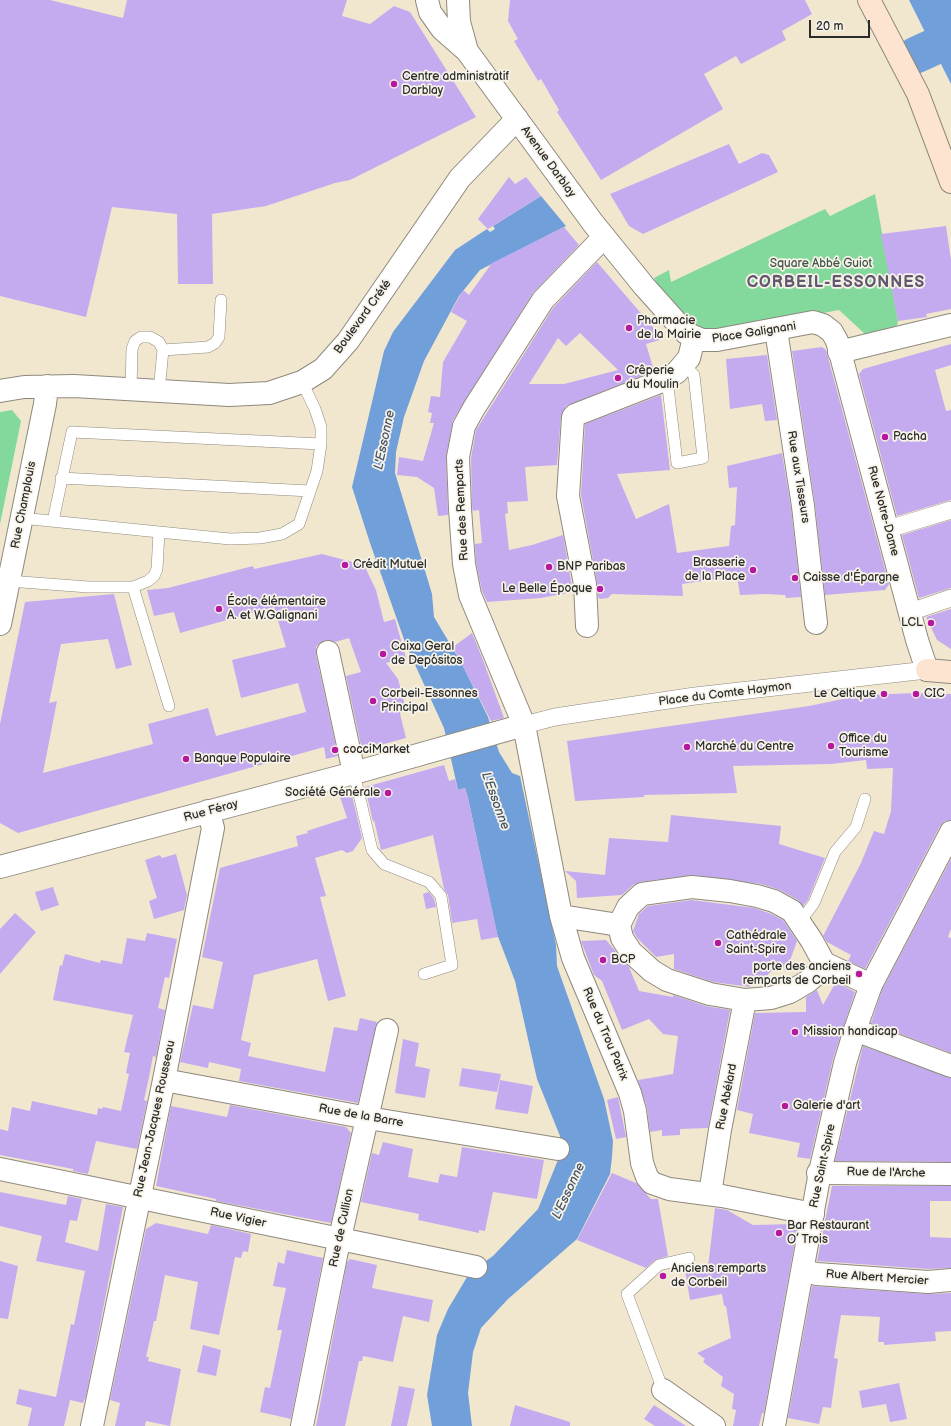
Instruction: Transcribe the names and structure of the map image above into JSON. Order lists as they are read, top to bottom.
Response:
{
  "streets": {
    "street": [
      "Avenue Darblay",
      "Boulevard Crété",
      "Place Galignani",
      "Rue aux Tisseurs",
      "Rue Champlouis",
      "Rue des Remparts",
      "Rue Notre-Dame",
      "Place du Comte Haymon",
      "Rue Féray",
      "Rue du Trou Patrix",
      "Rue Abélard",
      "Rue de la Barre",
      "Rue Jean-Jacques Rousseau",
      "Rue Saint-Spire",
      "Rue de l'Arche",
      "Rue Vigier",
      "Rue de Cullion",
      "Rue Albert Mercier"
    ]
  },
  "crossings": [
    ["Avenue Darblay", "Boulevard Crété"],
    ["Avenue Darblay", "Place Galignani"],
    ["Avenue Darblay", "Rue des Remparts"],
    ["Boulevard Crété", "Rue Champlouis"],
    ["Place Galignani", "Rue aux Tisseurs"],
    ["Place Galignani", "Rue Notre-Dame"],
    ["Rue des Remparts", "Place du Comte Haymon"],
    ["Rue des Remparts", "Rue Féray"],
    ["Rue des Remparts", "Rue du Trou Patrix"],
    ["Rue Notre-Dame", "Place du Comte Haymon"],
    ["Place du Comte Haymon", "Rue Féray"],
    ["Place du Comte Haymon", "Rue du Trou Patrix"],
    ["Rue Féray", "Rue du Trou Patrix"],
    ["Rue Féray", "Rue Jean-Jacques Rousseau"],
    ["Rue du Trou Patrix", "Rue Abélard"],
    ["Rue du Trou Patrix", "Rue Saint-Spire"],
    ["Rue de la Barre", "Rue Jean-Jacques Rousseau"],
    ["Rue de la Barre", "Rue de Cullion"],
    ["Rue Jean-Jacques Rousseau", "Rue Vigier"],
    ["Rue Saint-Spire", "Rue de l'Arche"],
    ["Rue Saint-Spire", "Rue Albert Mercier"],
    ["Rue Vigier", "Rue de Cullion"]
  ],
  "districts": ["CORBEIL-ESSONNES"],
  "water": ["L'Essonne"],
  "parks": ["Square Abbé Guiot"],
  "places": [
    "Centre administratif Darblay",
    "Pharmacie de la Mairie",
    "Crêperie du Moulin",
    "Pacha",
    "Crédit Mutuel",
    "BNP Paribas",
    "Brasserie de la Place",
    "Caisse d'Épargne",
    "Le Belle Époque",
    "École élémentaire A. et W.Galignani",
    "LCL",
    "Caixa Geral de Depósitos",
    "Le Celtique",
    "CIC",
    "Corbeil-Essonnes Principal",
    "Office du Tourisme",
    "Marché du Centre",
    "cocciMarket",
    "Banque Populaire",
    "Société Générale",
    "Cathédrale Saint-Spire",
    "BCP",
    "porte des anciens remparts de Corbeil",
    "Mission handicap",
    "Galerie d'art",
    "Bar Restaurant O’ Trois",
    "Anciens remparts de Corbeil"
  ],
  "scale_bar": "20 m"
}
